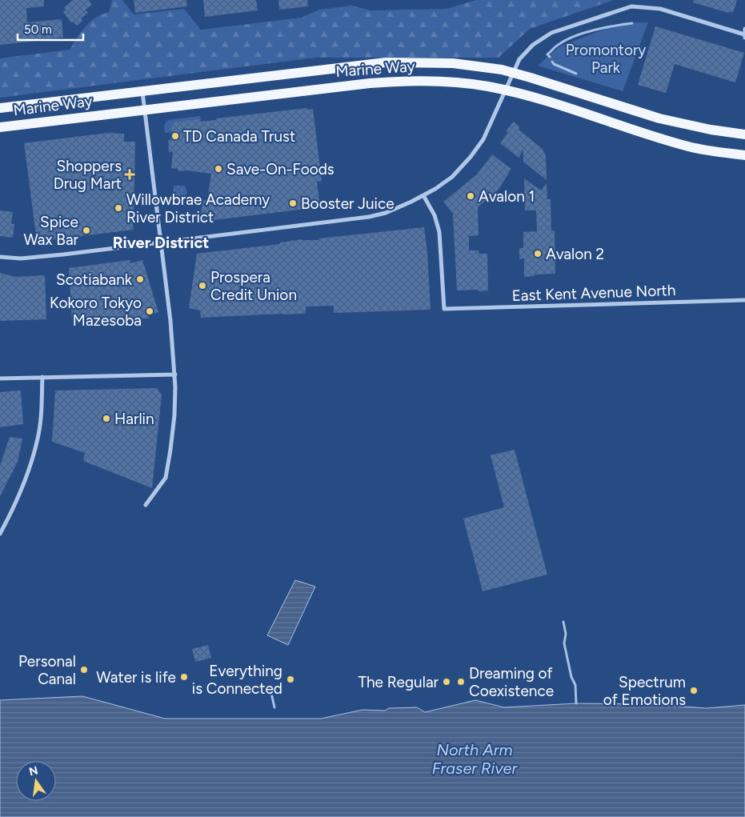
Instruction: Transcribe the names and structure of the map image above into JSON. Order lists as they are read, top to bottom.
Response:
{
  "streets": {
    "main road": ["Marine Way"],
    "street": ["East Kent Avenue North"]
  },
  "districts": ["River District"],
  "water": ["North Arm Fraser River"],
  "parks": ["Promontory Park"],
  "places": {
    "other": [
      "TD Canada Trust",
      "Save-On-Foods",
      "Avalon 1",
      "Booster Juice",
      "Willowbrae Academy River District",
      "Spice Wax Bar",
      "Avalon 2",
      "Scotiabank",
      "Prospera Credit Union",
      "Kokoro Tokyo Mazesoba",
      "Harlin",
      "Personal Canal",
      "Water is life",
      "Everything is Connected",
      "The Regular",
      "Dreaming of Coexistence",
      "Spectrum of Emotions"
    ],
    "health": ["Shoppers Drug Mart"]
  },
  "scale_bar": "50 m",
  "north": "top"
}
